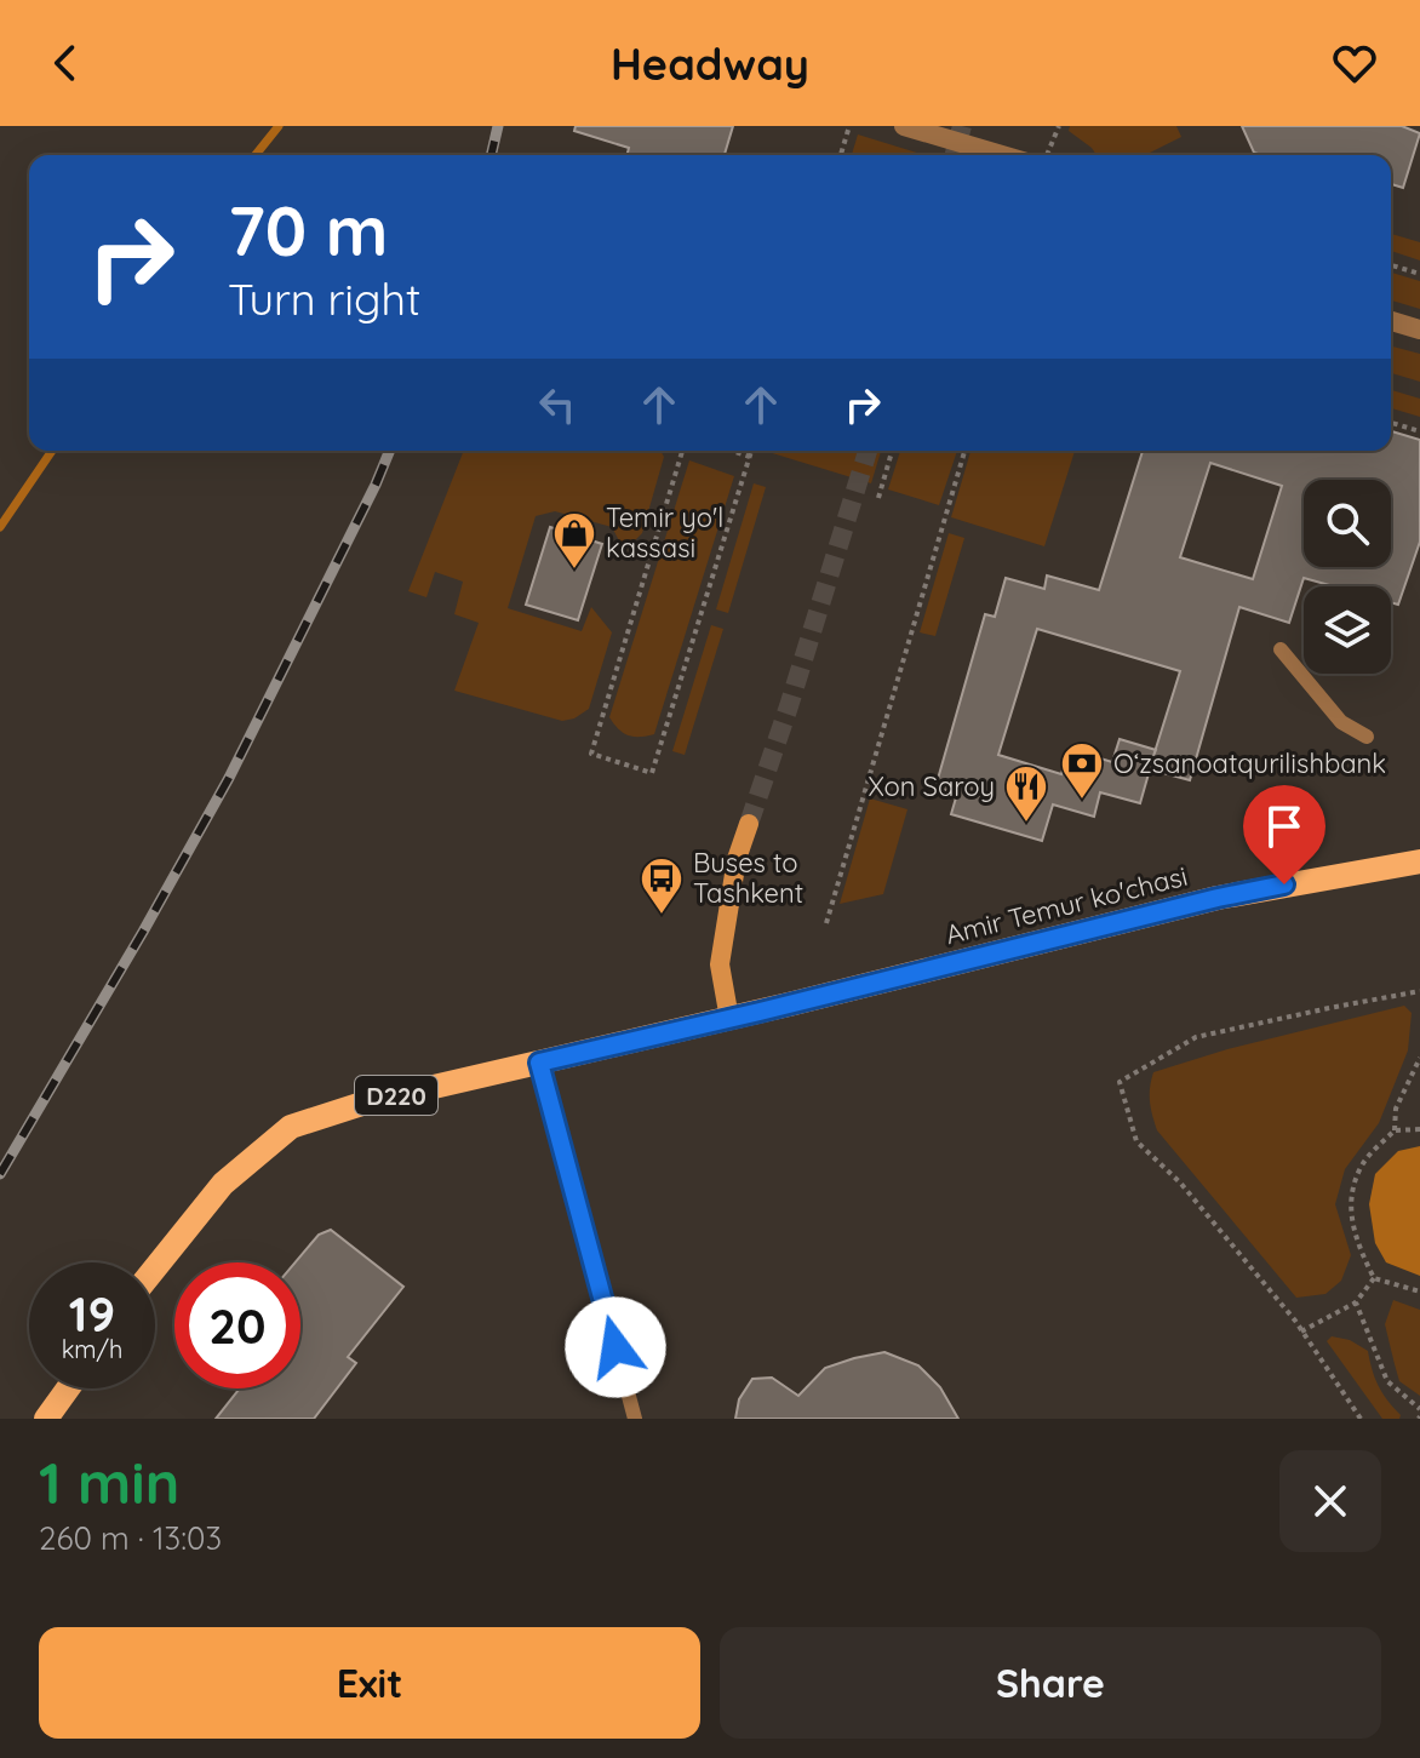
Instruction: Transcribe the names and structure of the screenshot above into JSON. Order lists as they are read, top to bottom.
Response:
{
  "streets": {
    "main road": ["Amir Temur ko'chasi", "D220"]
  },
  "crossings": [
    ["Amir Temur ko'chasi", "D220"]
  ],
  "places": {
    "shop": ["Temir yo'l kassasi"],
    "bank": ["Oʻzsanoatqurilishbank"],
    "restaurant": ["Xon Saroy"],
    "bus stop": ["Buses to Tashkent"]
  },
  "page": {
    "header": "Headway",
    "turn": ["70 m", "Turn right"],
    "speed": "19 km/h",
    "limit": "20",
    "heading": ["1 min", "260 m · 13:03"],
    "buttons": ["Exit", "Share"]
  }
}
